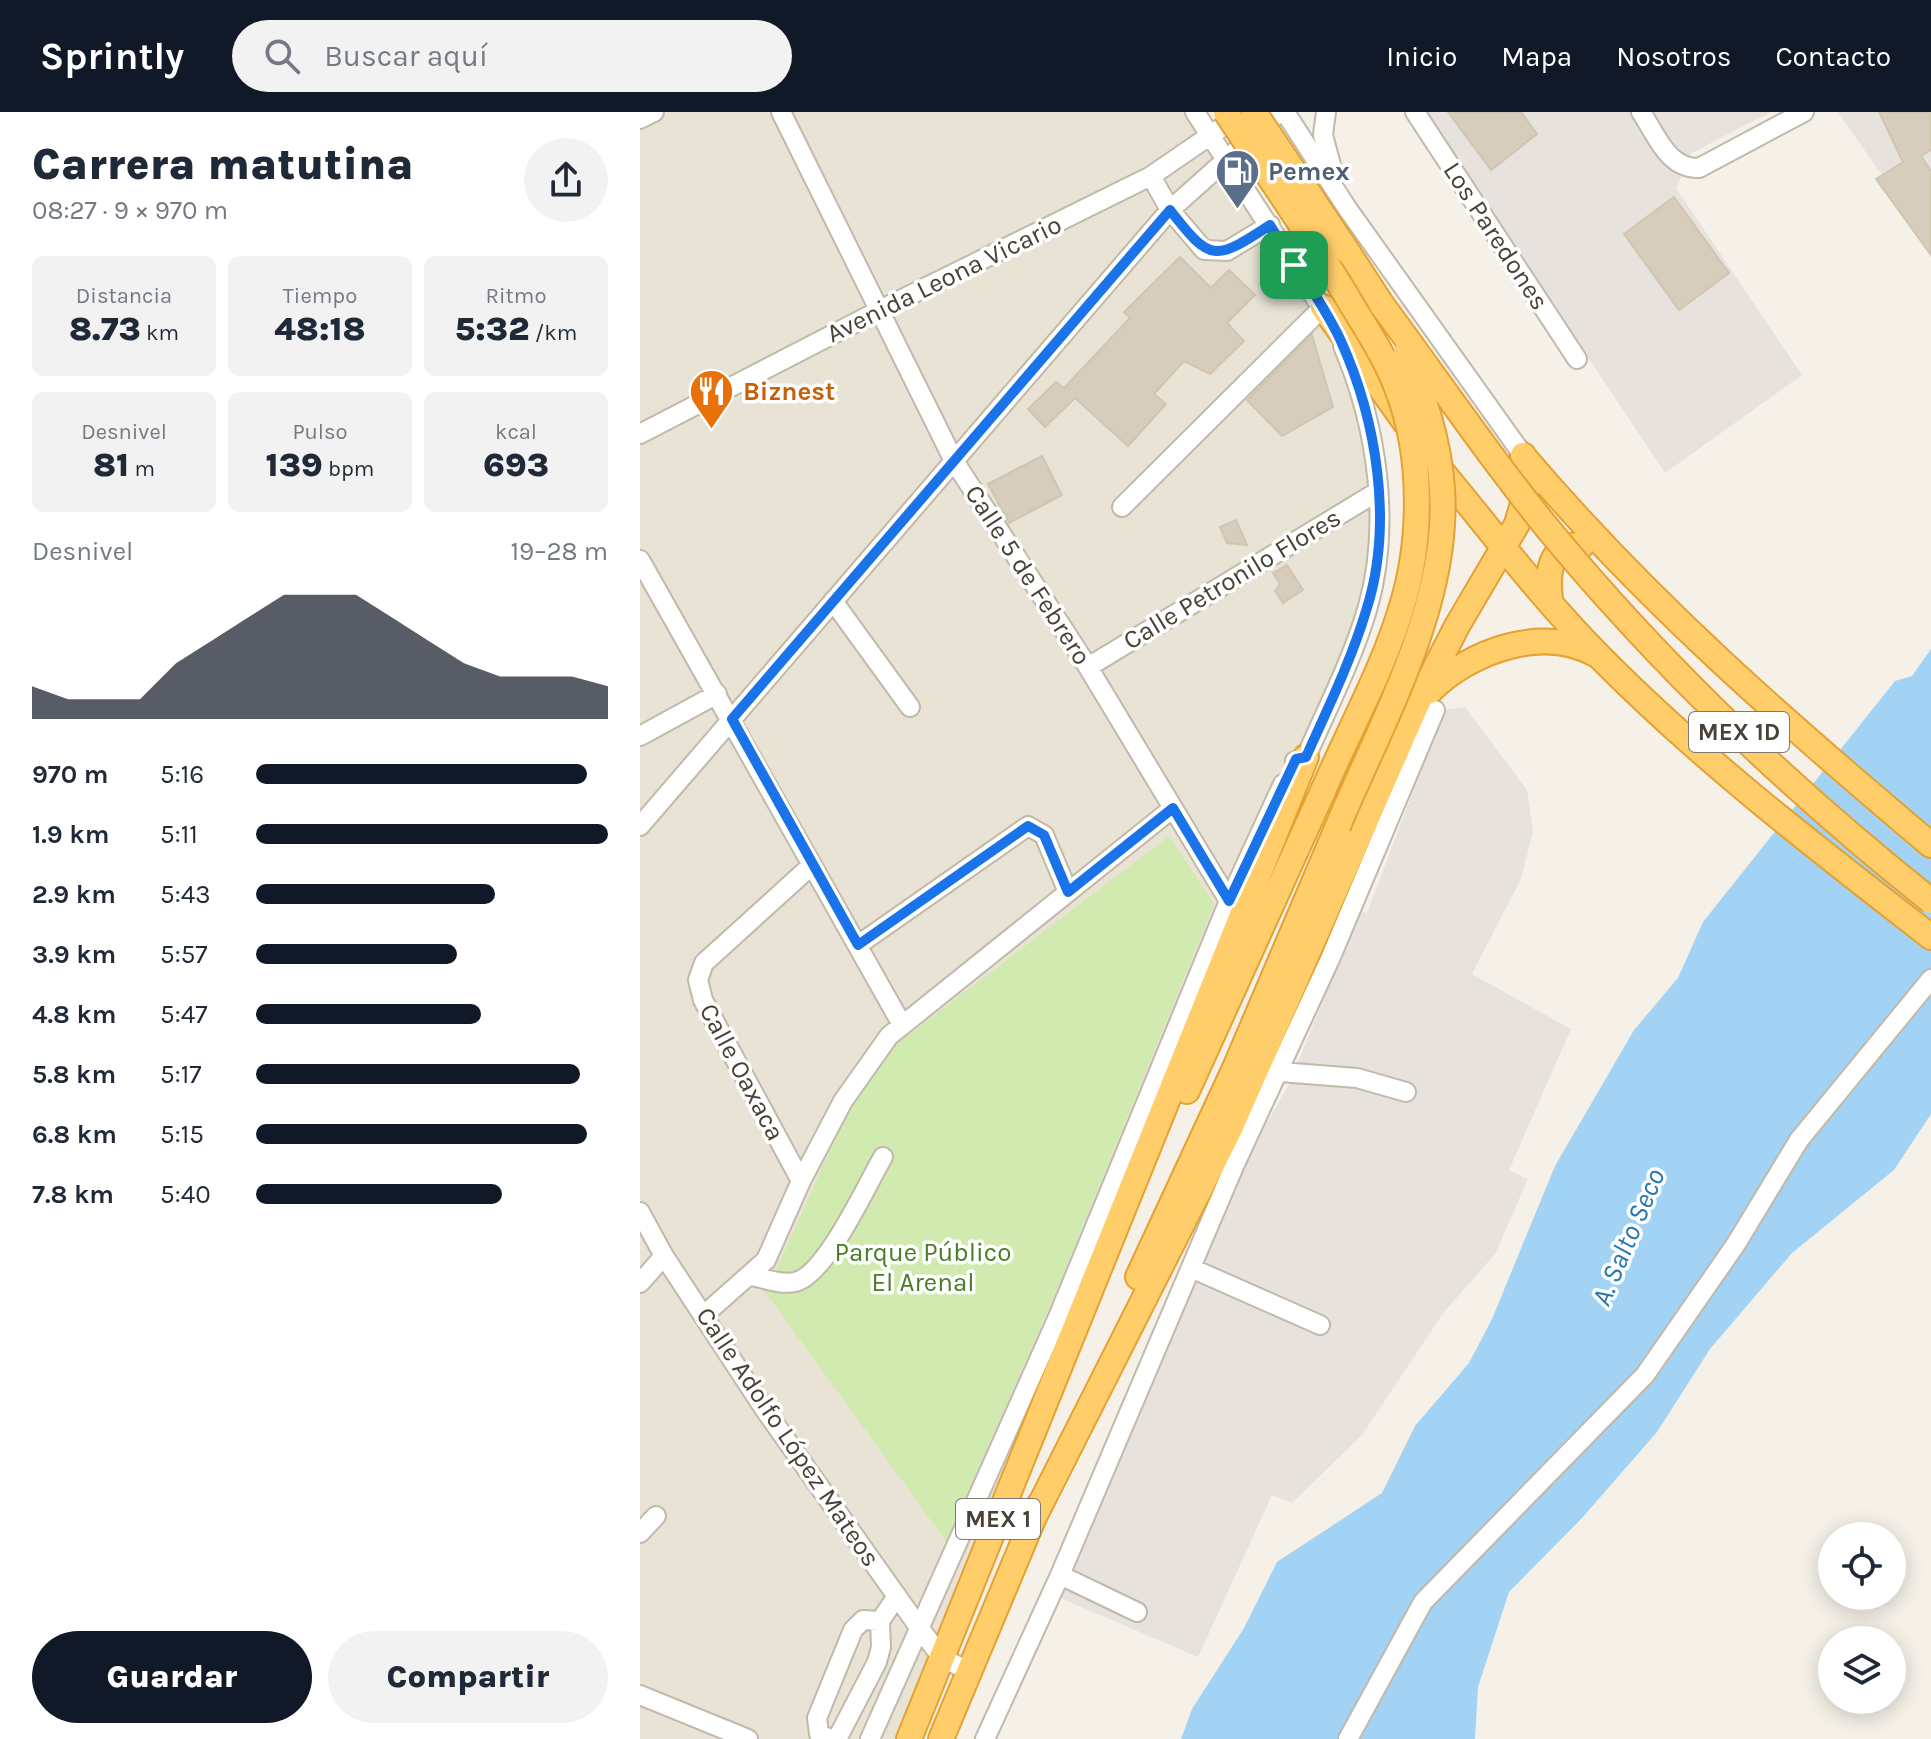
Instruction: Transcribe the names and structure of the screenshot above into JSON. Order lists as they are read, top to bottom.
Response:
{
  "streets": {
    "highway": ["MEX 1D", "MEX 1"],
    "street": [
      "Los Paredones",
      "Avenida Leona Vicario",
      "Calle 5 de Febrero",
      "Calle Petronilo Flores",
      "Calle Oaxaca",
      "Calle Adolfo López Mateos"
    ]
  },
  "crossings": [
    ["Avenida Leona Vicario", "Calle 5 de Febrero"],
    ["Calle 5 de Febrero", "Calle Petronilo Flores"],
    ["Calle Adolfo López Mateos", "MEX 1"]
  ],
  "water": ["A. Salto Seco"],
  "parks": ["Parque Público El Arenal"],
  "places": {
    "fuel station": ["Pemex"],
    "restaurant": ["Biznest"]
  },
  "page": {
    "header": "Sprintly",
    "search": "Buscar aquí",
    "nav": [
      "Inicio",
      "Mapa",
      "Nosotros",
      "Contacto"
    ],
    "heading": ["Carrera matutina", "08:27 · 9 × 970 m"],
    "stats": [
      ["Distancia", "8.73 km"],
      ["Tiempo", "48:18"],
      ["Ritmo", "5:32 /km"],
      ["Desnivel", "81 m"],
      ["Pulso", "139 bpm"],
      ["kcal", "693"]
    ],
    "chart": ["Desnivel", "19–28 m"],
    "list": [
      {
        "name": "970 m",
        "note": "5:16"
      },
      {
        "name": "1.9 km",
        "note": "5:11"
      },
      {
        "name": "2.9 km",
        "note": "5:43"
      },
      {
        "name": "3.9 km",
        "note": "5:57"
      },
      {
        "name": "4.8 km",
        "note": "5:47"
      },
      {
        "name": "5.8 km",
        "note": "5:17"
      },
      {
        "name": "6.8 km",
        "note": "5:15"
      },
      {
        "name": "7.8 km",
        "note": "5:40"
      }
    ],
    "buttons": ["Guardar", "Compartir"]
  }
}
